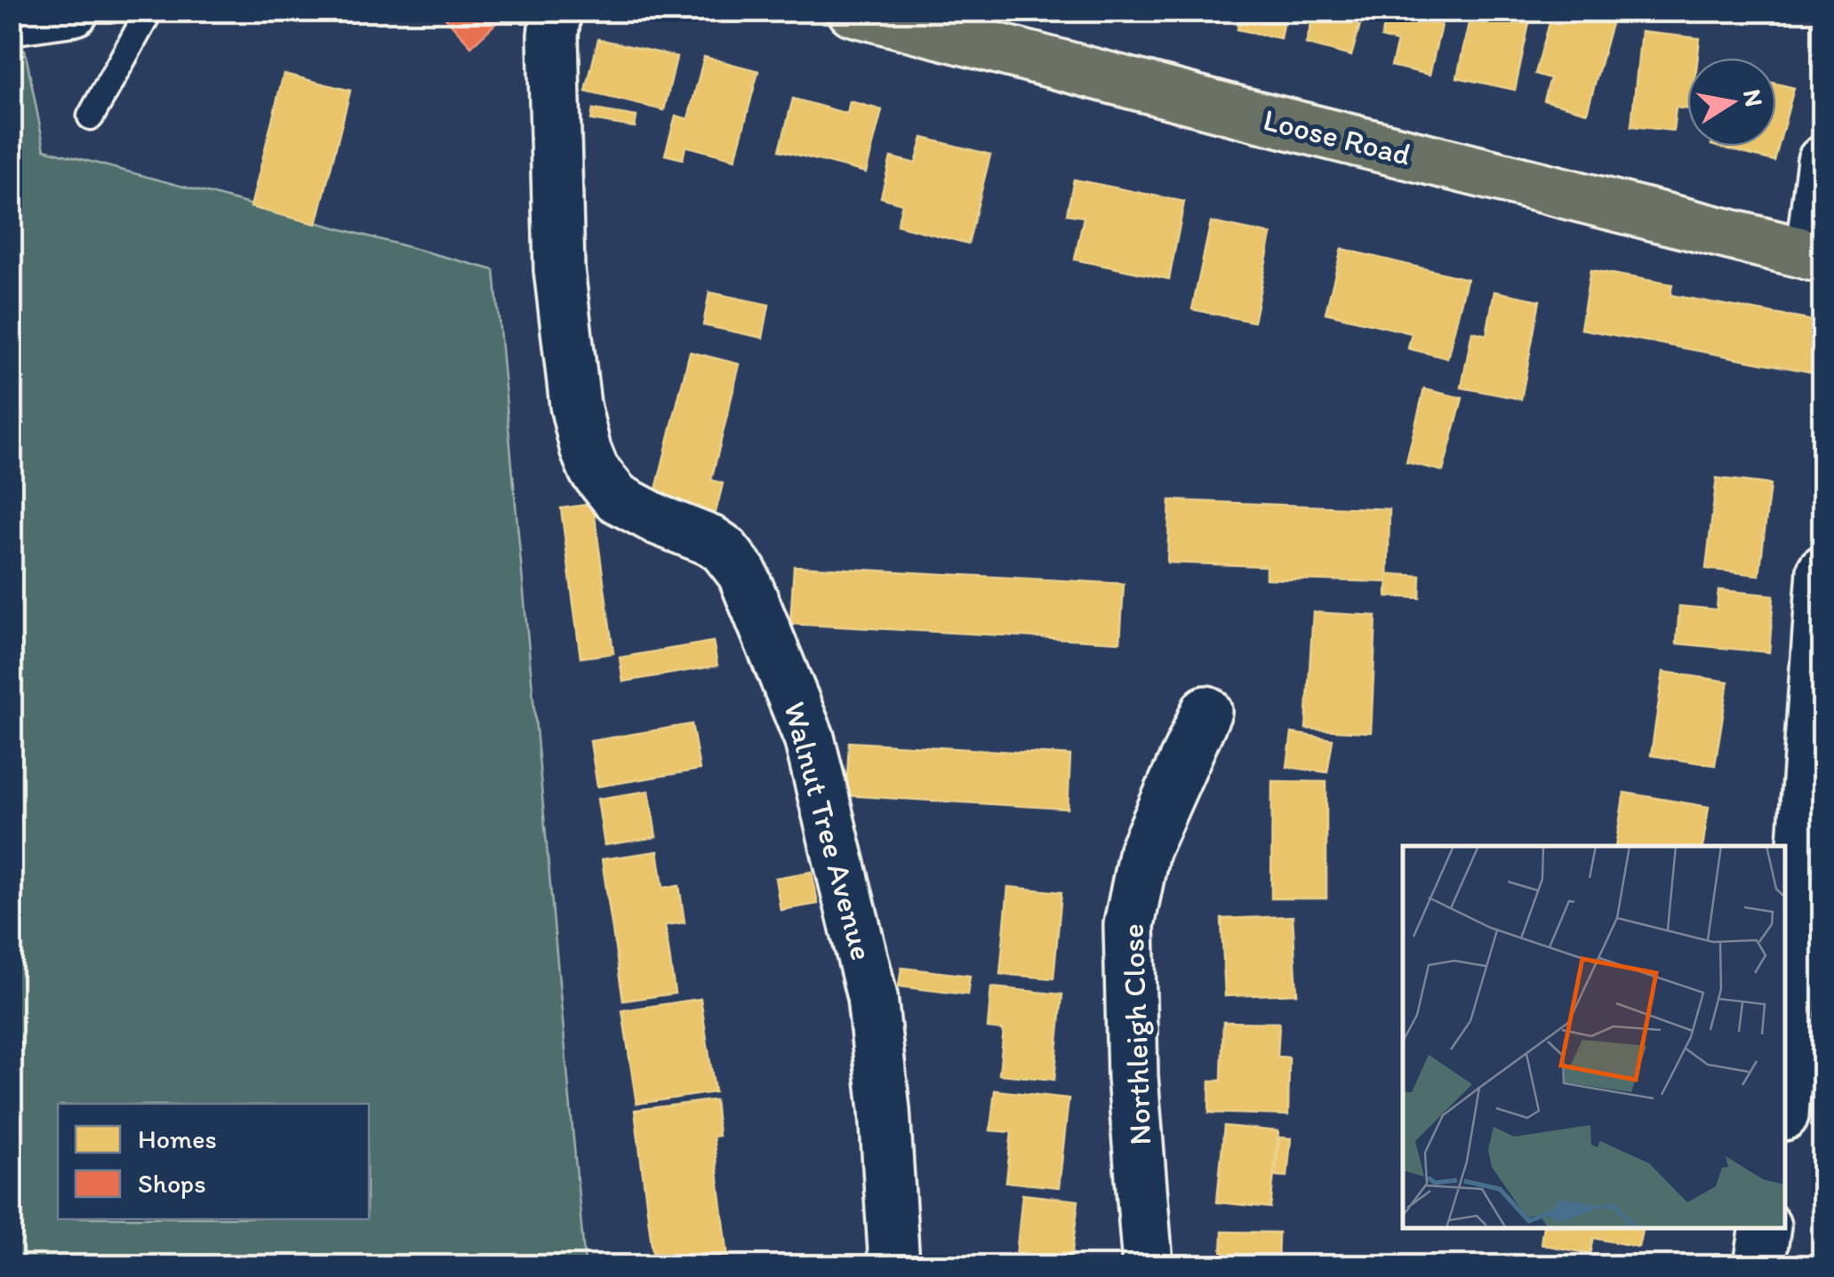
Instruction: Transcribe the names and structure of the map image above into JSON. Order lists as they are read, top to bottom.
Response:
{
  "streets": {
    "highway": ["Loose Road"],
    "street": ["Walnut Tree Avenue", "Northleigh Close"]
  },
  "legend": ["Homes", "Shops"],
  "north": "right"
}
